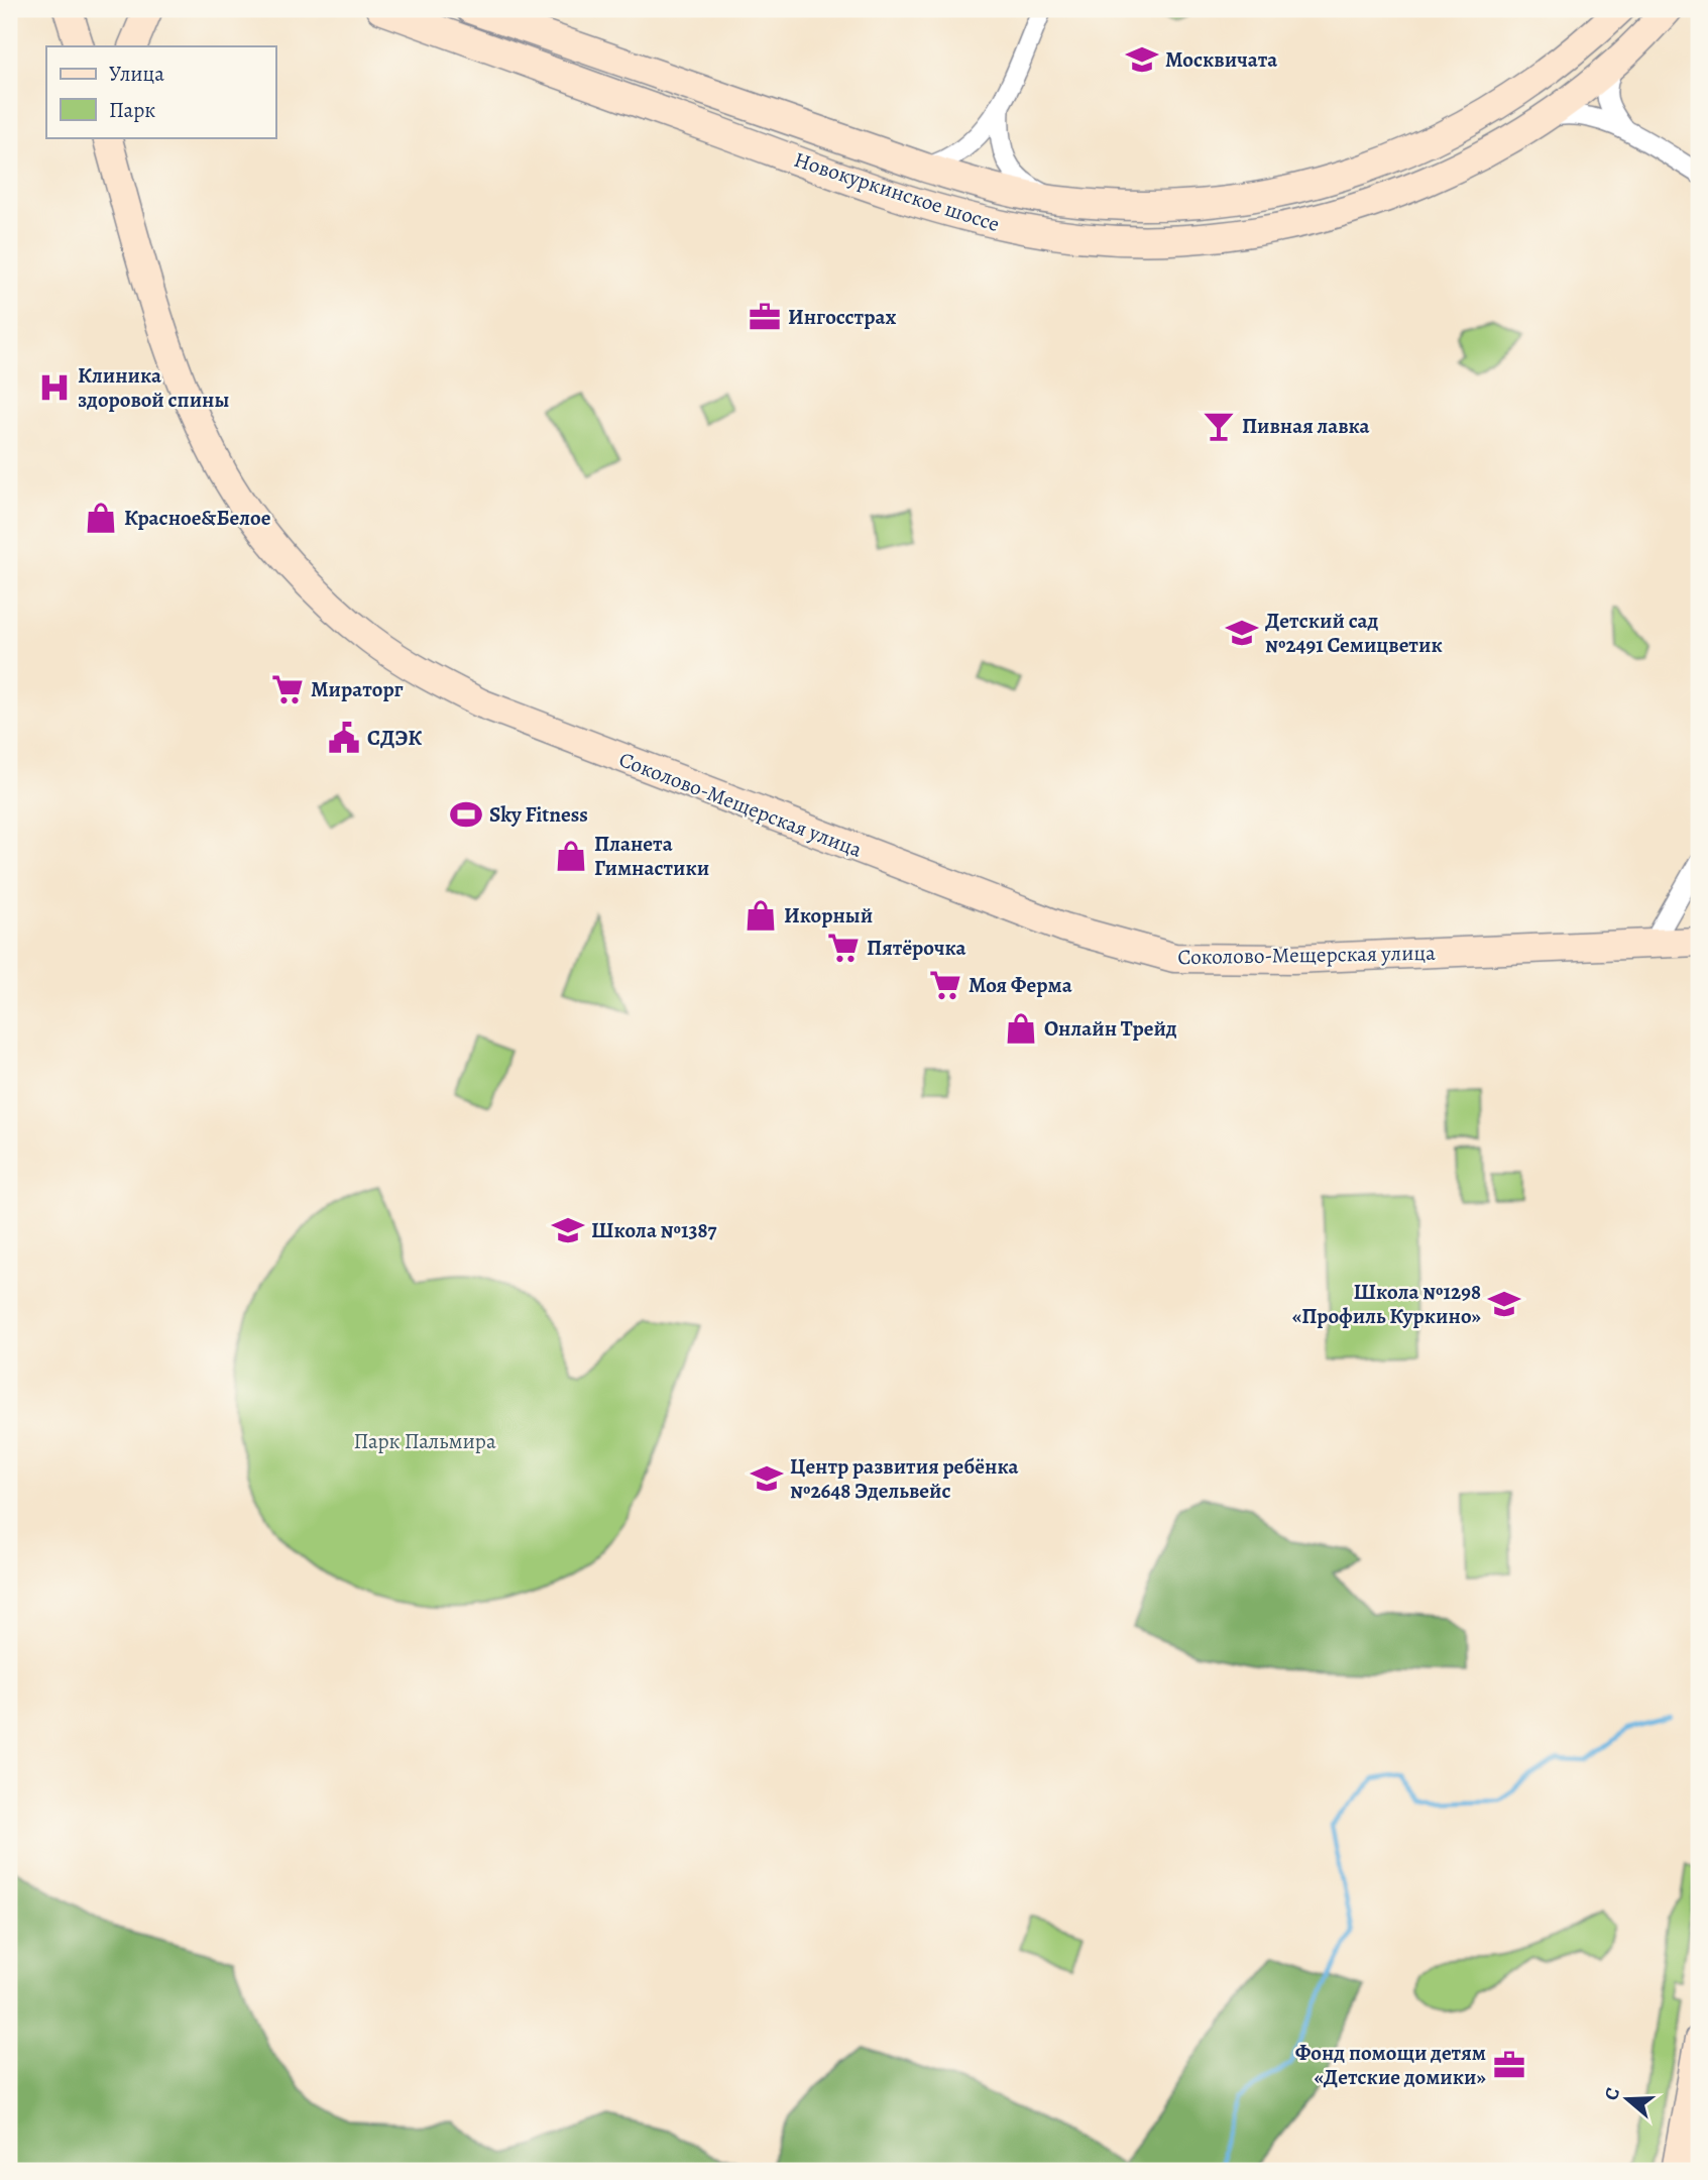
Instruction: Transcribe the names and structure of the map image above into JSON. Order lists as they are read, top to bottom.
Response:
{
  "streets": {
    "main road": ["Новокуркинское шоссе", "Соколово-Мещерская улица"]
  },
  "parks": ["Парк Пальмира"],
  "places": {
    "school or university": [
      "Москвичата",
      "Детский сад №2491 Семицветик",
      "Школа №1387",
      "Школа №1298 «Профиль Куркино»",
      "Центр развития ребёнка №2648 Эдельвейс"
    ],
    "office": ["Ингосстрах", "Фонд помощи детям «Детские домики»"],
    "hospital": ["Клиника здоровой спины"],
    "bar": ["Пивная лавка"],
    "shop": [
      "Красное&Белое",
      "Планета Гимнастики",
      "Икорный",
      "Онлайн Трейд"
    ],
    "supermarket": ["Мираторг", "Пятёрочка", "Моя Ферма"],
    "public building": ["СДЭК"],
    "sports": ["Sky Fitness"]
  },
  "legend": ["Улица", "Парк"],
  "north": "left"
}
